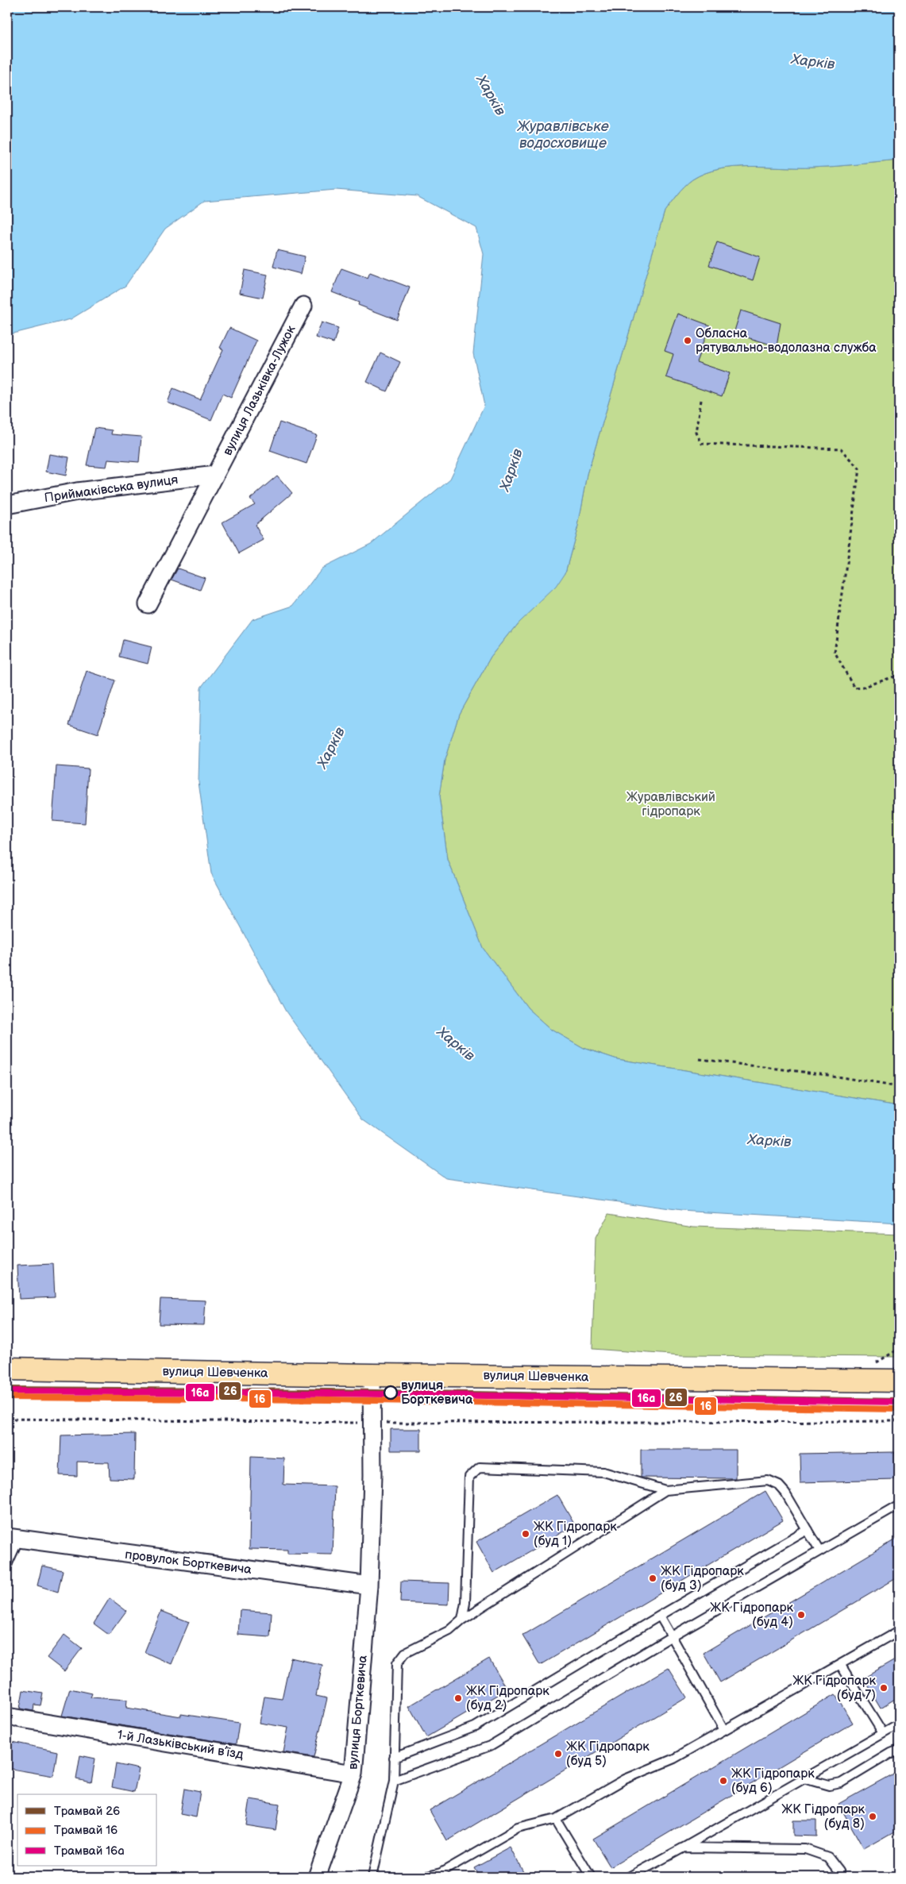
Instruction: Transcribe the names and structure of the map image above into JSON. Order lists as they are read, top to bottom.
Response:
{
  "streets": {
    "main road": ["вулиця Шевченка"],
    "street": [
      "вулиця Лазьківка-Лужок",
      "Приймаківська вулиця",
      "провулок Борткевича",
      "вулиця Борткевича",
      "1-й Лазьківський в’їзд"
    ]
  },
  "crossings": [
    ["вулиця Лазьківка-Лужок", "Приймаківська вулиця"],
    ["вулиця Шевченка", "вулиця Борткевича"],
    ["провулок Борткевича", "вулиця Борткевича"],
    ["вулиця Борткевича", "1-й Лазьківський в’їзд"]
  ],
  "water": ["Харків", "Журавлівське водосховище"],
  "parks": ["Журавлівський гідропарк"],
  "places": [
    "Обласна рятувально-водолазна служба",
    "вулиця Борткевича",
    "ЖК Гідропарк (буд 1)",
    "ЖК Гідропарк (буд 3)",
    "ЖК Гідропарк (буд 4)",
    "ЖК Гідропарк (буд 7)",
    "ЖК Гідропарк (буд 2)",
    "ЖК Гідропарк (буд 5)",
    "ЖК Гідропарк (буд 6)",
    "ЖК Гідропарк (буд 8)"
  ],
  "lines": ["tram line 26", "tram line 16a", "tram line 16"],
  "legend": ["Трамвай 26", "Трамвай 16", "Трамвай 16a"]
}
